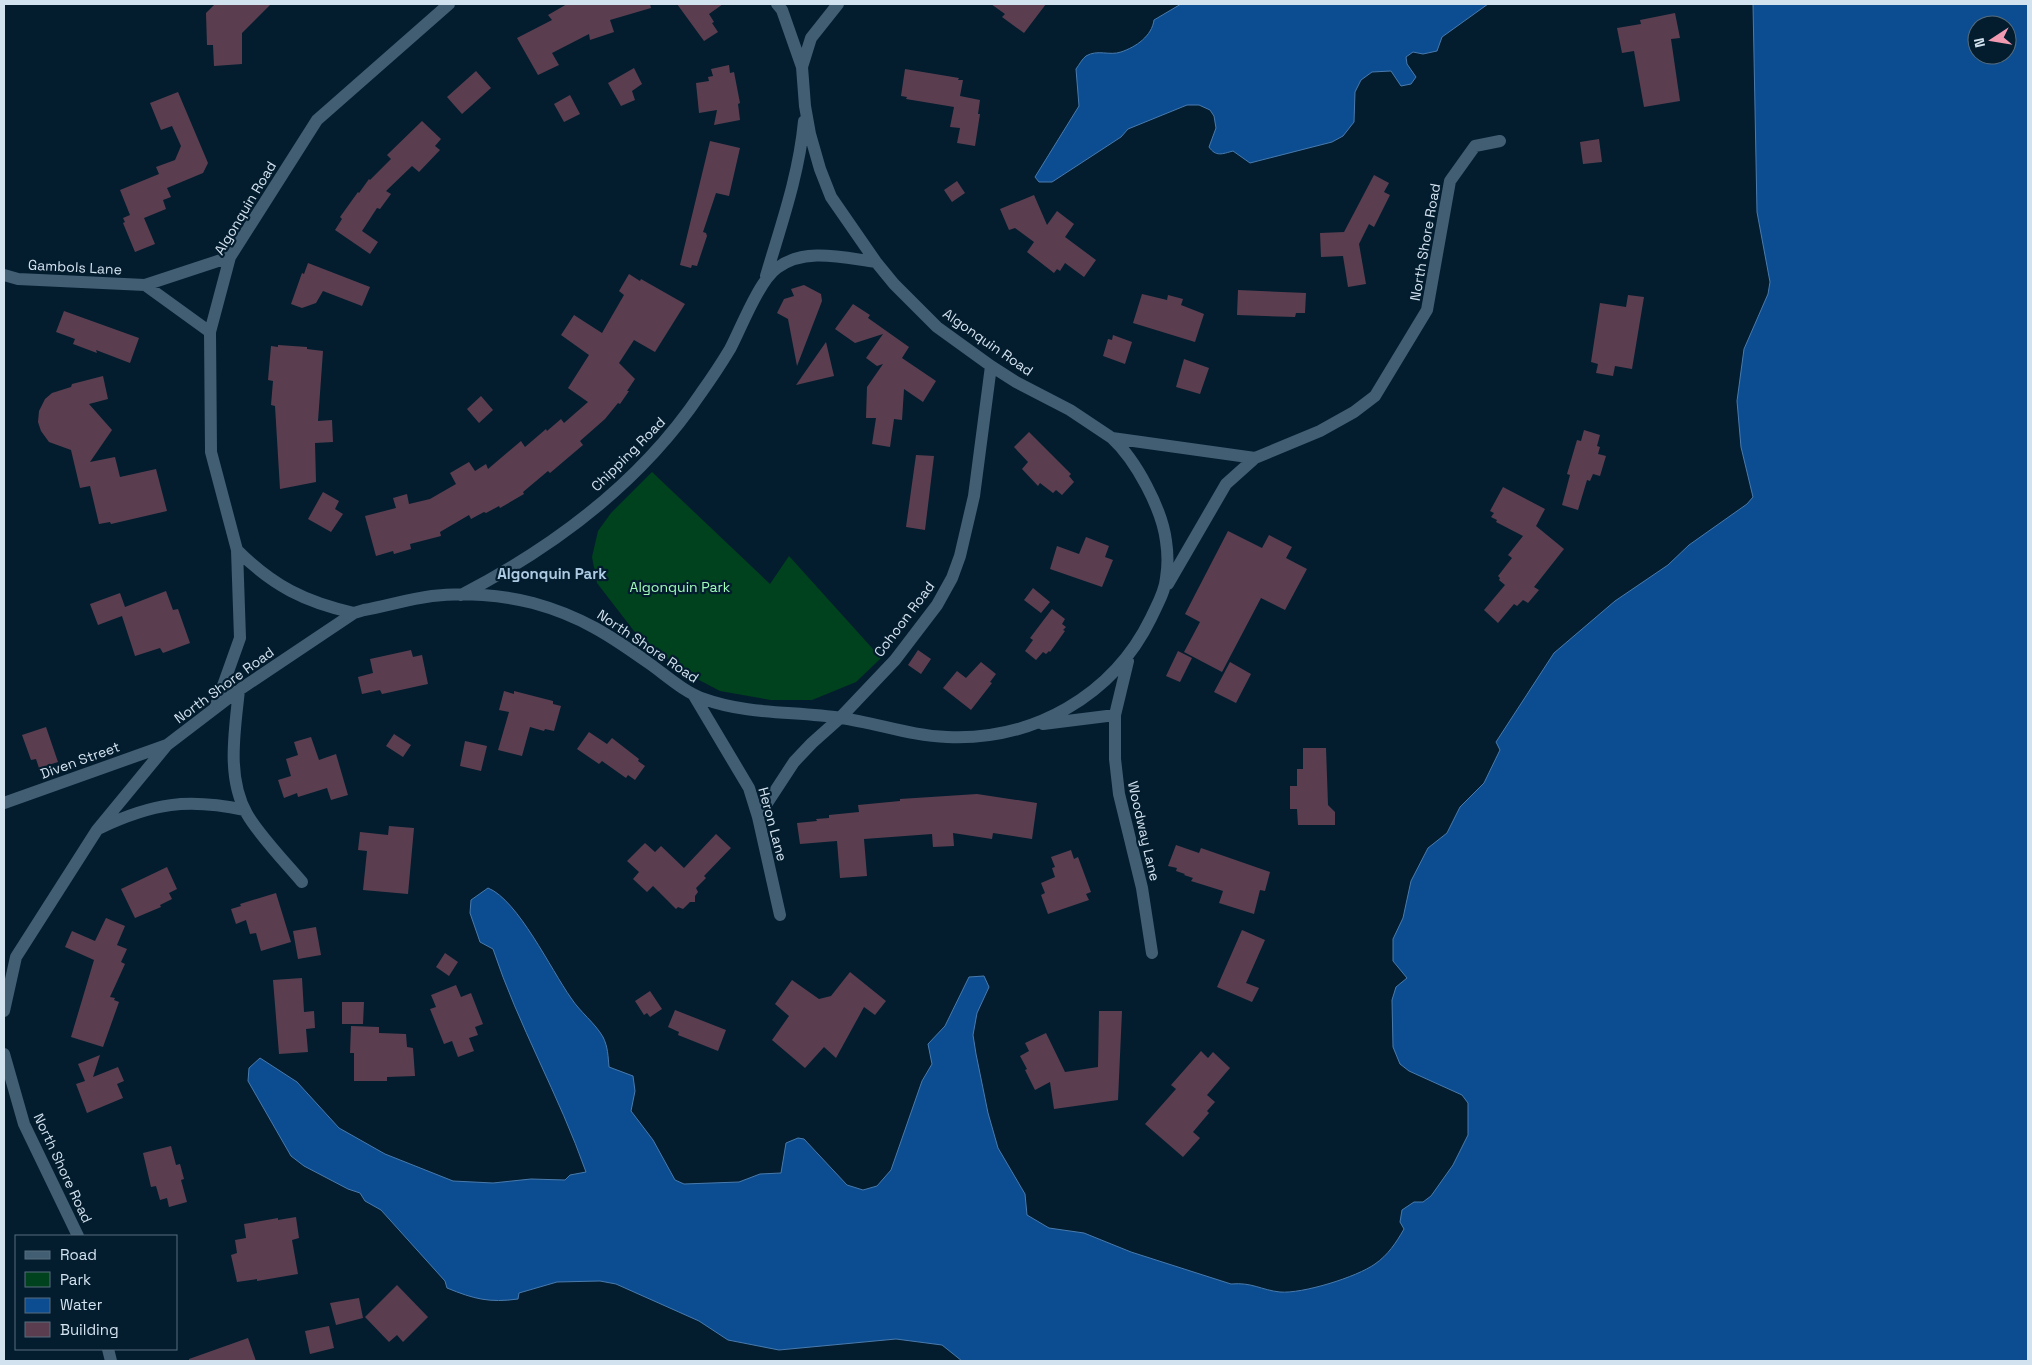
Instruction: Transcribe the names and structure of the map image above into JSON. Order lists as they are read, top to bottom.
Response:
{
  "streets": {
    "street": [
      "Algonquin Road",
      "North Shore Road",
      "Gambols Lane",
      "Chipping Road",
      "Cohoon Road",
      "Diven Street",
      "Heron Lane",
      "Woodway Lane"
    ]
  },
  "crossings": [
    ["Algonquin Road", "North Shore Road"],
    ["Algonquin Road", "Gambols Lane"],
    ["Algonquin Road", "Chipping Road"],
    ["Algonquin Road", "Cohoon Road"],
    ["North Shore Road", "Chipping Road"],
    ["North Shore Road", "Cohoon Road"],
    ["North Shore Road", "Diven Street"],
    ["North Shore Road", "Heron Lane"],
    ["North Shore Road", "Woodway Lane"],
    ["Cohoon Road", "Heron Lane"]
  ],
  "districts": ["Algonquin Park"],
  "parks": ["Algonquin Park"],
  "legend": [
    "Road",
    "Park",
    "Water",
    "Building"
  ],
  "north": "left"
}
